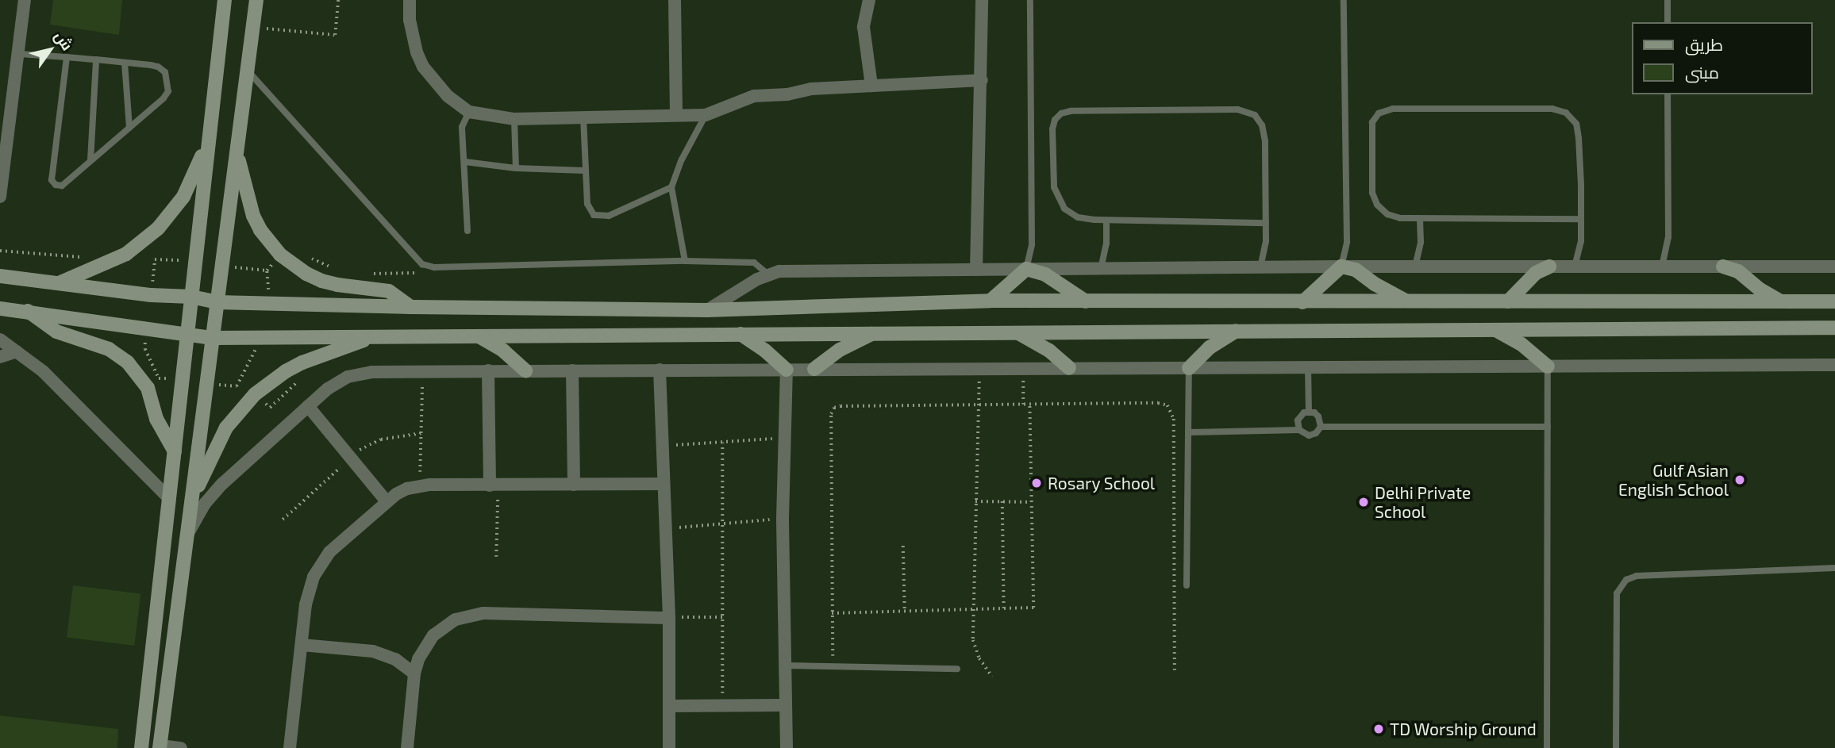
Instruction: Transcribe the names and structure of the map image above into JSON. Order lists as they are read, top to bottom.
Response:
{
  "places": [
    "Gulf Asian English School",
    "Rosary School",
    "Delhi Private School",
    "TD Worship Ground"
  ],
  "legend": ["طريق", "مبنى"],
  "north": "top right"
}
